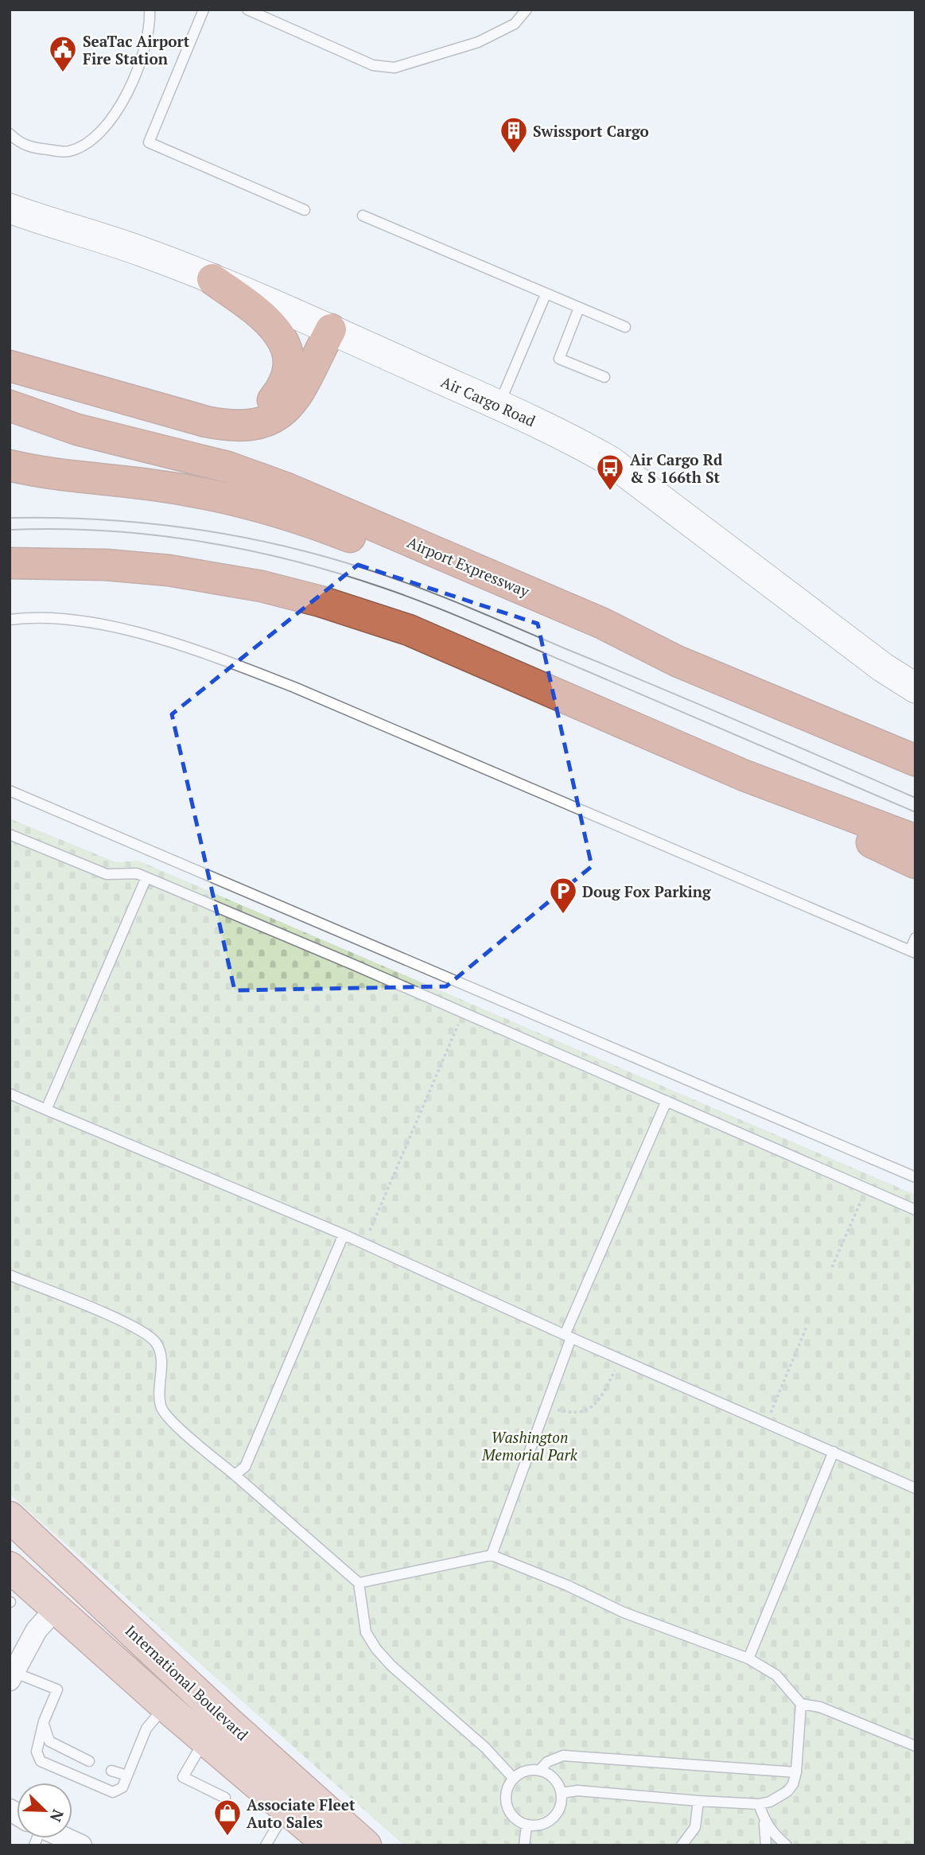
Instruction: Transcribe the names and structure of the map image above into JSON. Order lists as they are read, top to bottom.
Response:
{
  "streets": {
    "highway": ["Airport Expressway"],
    "main road": ["International Boulevard"],
    "street": ["Air Cargo Road"]
  },
  "parks": ["Washington Memorial Park"],
  "places": {
    "public building": ["SeaTac Airport Fire Station"],
    "building": ["Swissport Cargo"],
    "bus stop": ["Air Cargo Rd & S 166th St"],
    "parking": ["Doug Fox Parking"],
    "shop": ["Associate Fleet Auto Sales"]
  },
  "north": "bottom right"
}
